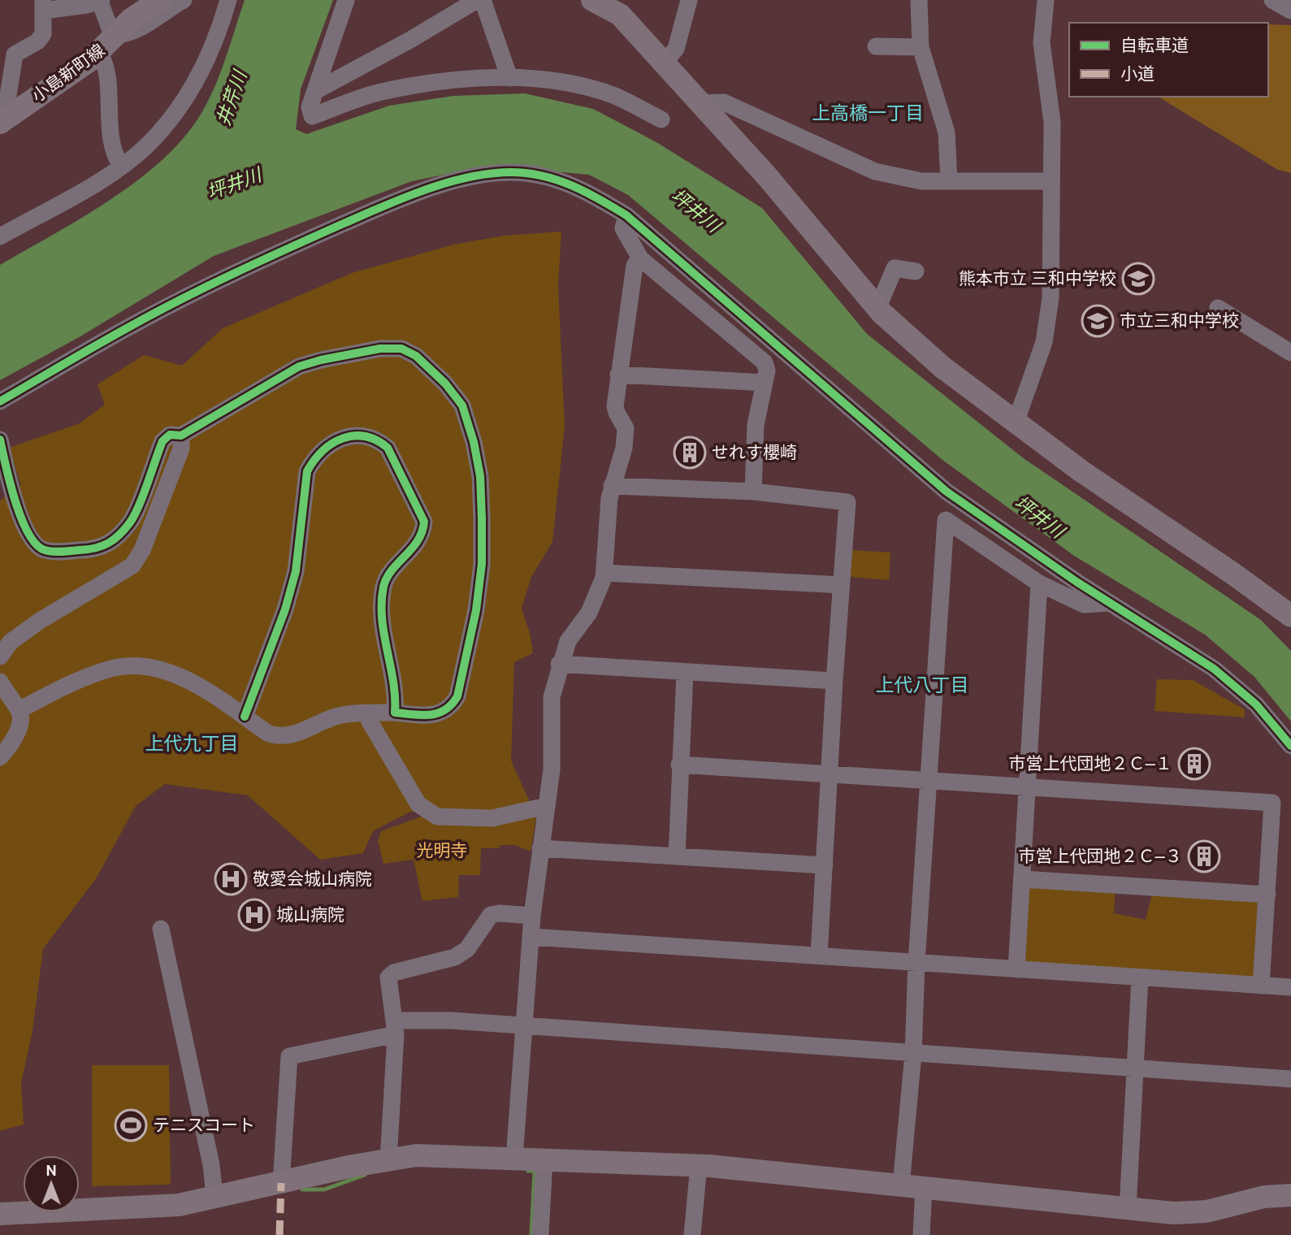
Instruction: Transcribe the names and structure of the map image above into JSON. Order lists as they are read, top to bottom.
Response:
{
  "streets": {
    "street": ["小島新町線"]
  },
  "districts": ["上高橋一丁目", "上代八丁目", "上代九丁目"],
  "water": ["井芹川", "坪井川"],
  "parks": ["光明寺"],
  "places": {
    "school or university": ["熊本市立 三和中学校", "市立三和中学校"],
    "building": ["せれす櫻崎", "市営上代団地２Ｃ―１", "市営上代団地２Ｃ―３"],
    "hospital": ["敬愛会城山病院", "城山病院"],
    "sports": ["テニスコート"]
  },
  "legend": ["自転車道", "小道"],
  "north": "top"
}
